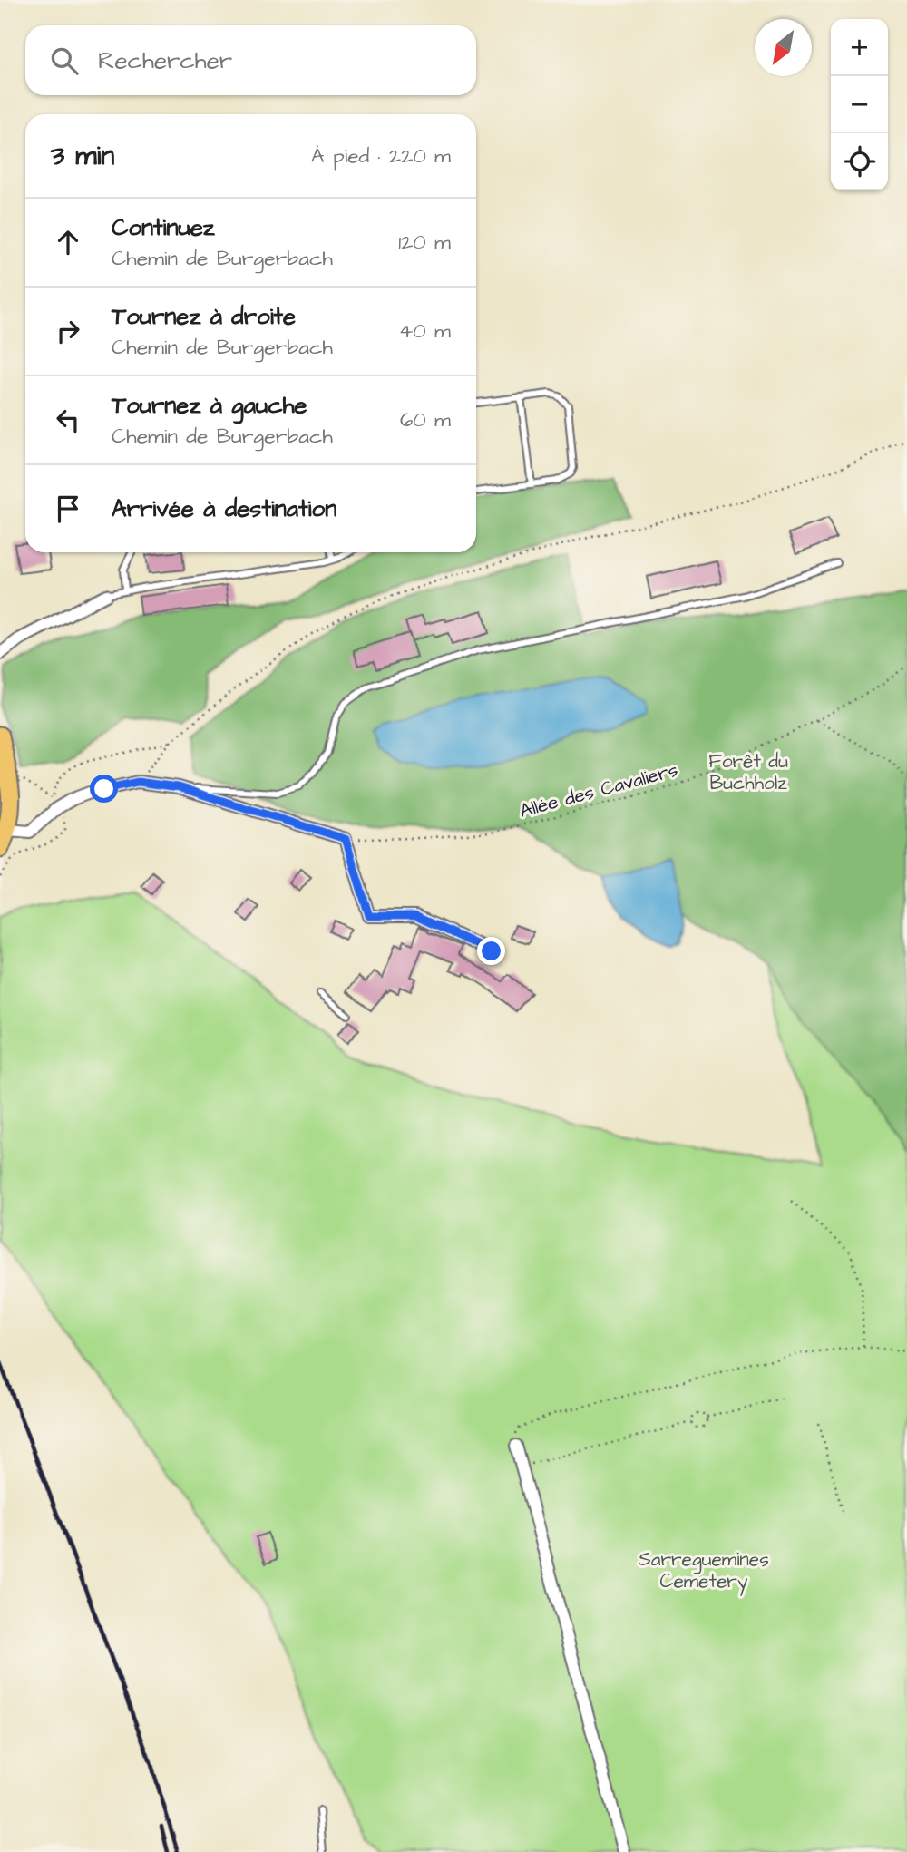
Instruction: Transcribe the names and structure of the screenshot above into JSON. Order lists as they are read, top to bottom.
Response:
{
  "streets": {
    "path": ["Allée des Cavaliers"]
  },
  "parks": ["Forêt du Buchholz", "Sarreguemines Cemetery"],
  "north": "bottom left",
  "page": {
    "map_buttons": ["+", "−"],
    "search": "Rechercher",
    "heading": ["3 min", "À pied · 220 m"],
    "list": [
      ["Continuez", "Chemin de Burgerbach", "120 m"],
      ["Tournez à droite", "Chemin de Burgerbach", "40 m"],
      ["Tournez à gauche", "Chemin de Burgerbach", "60 m"],
      "Arrivée à destination"
    ]
  }
}
